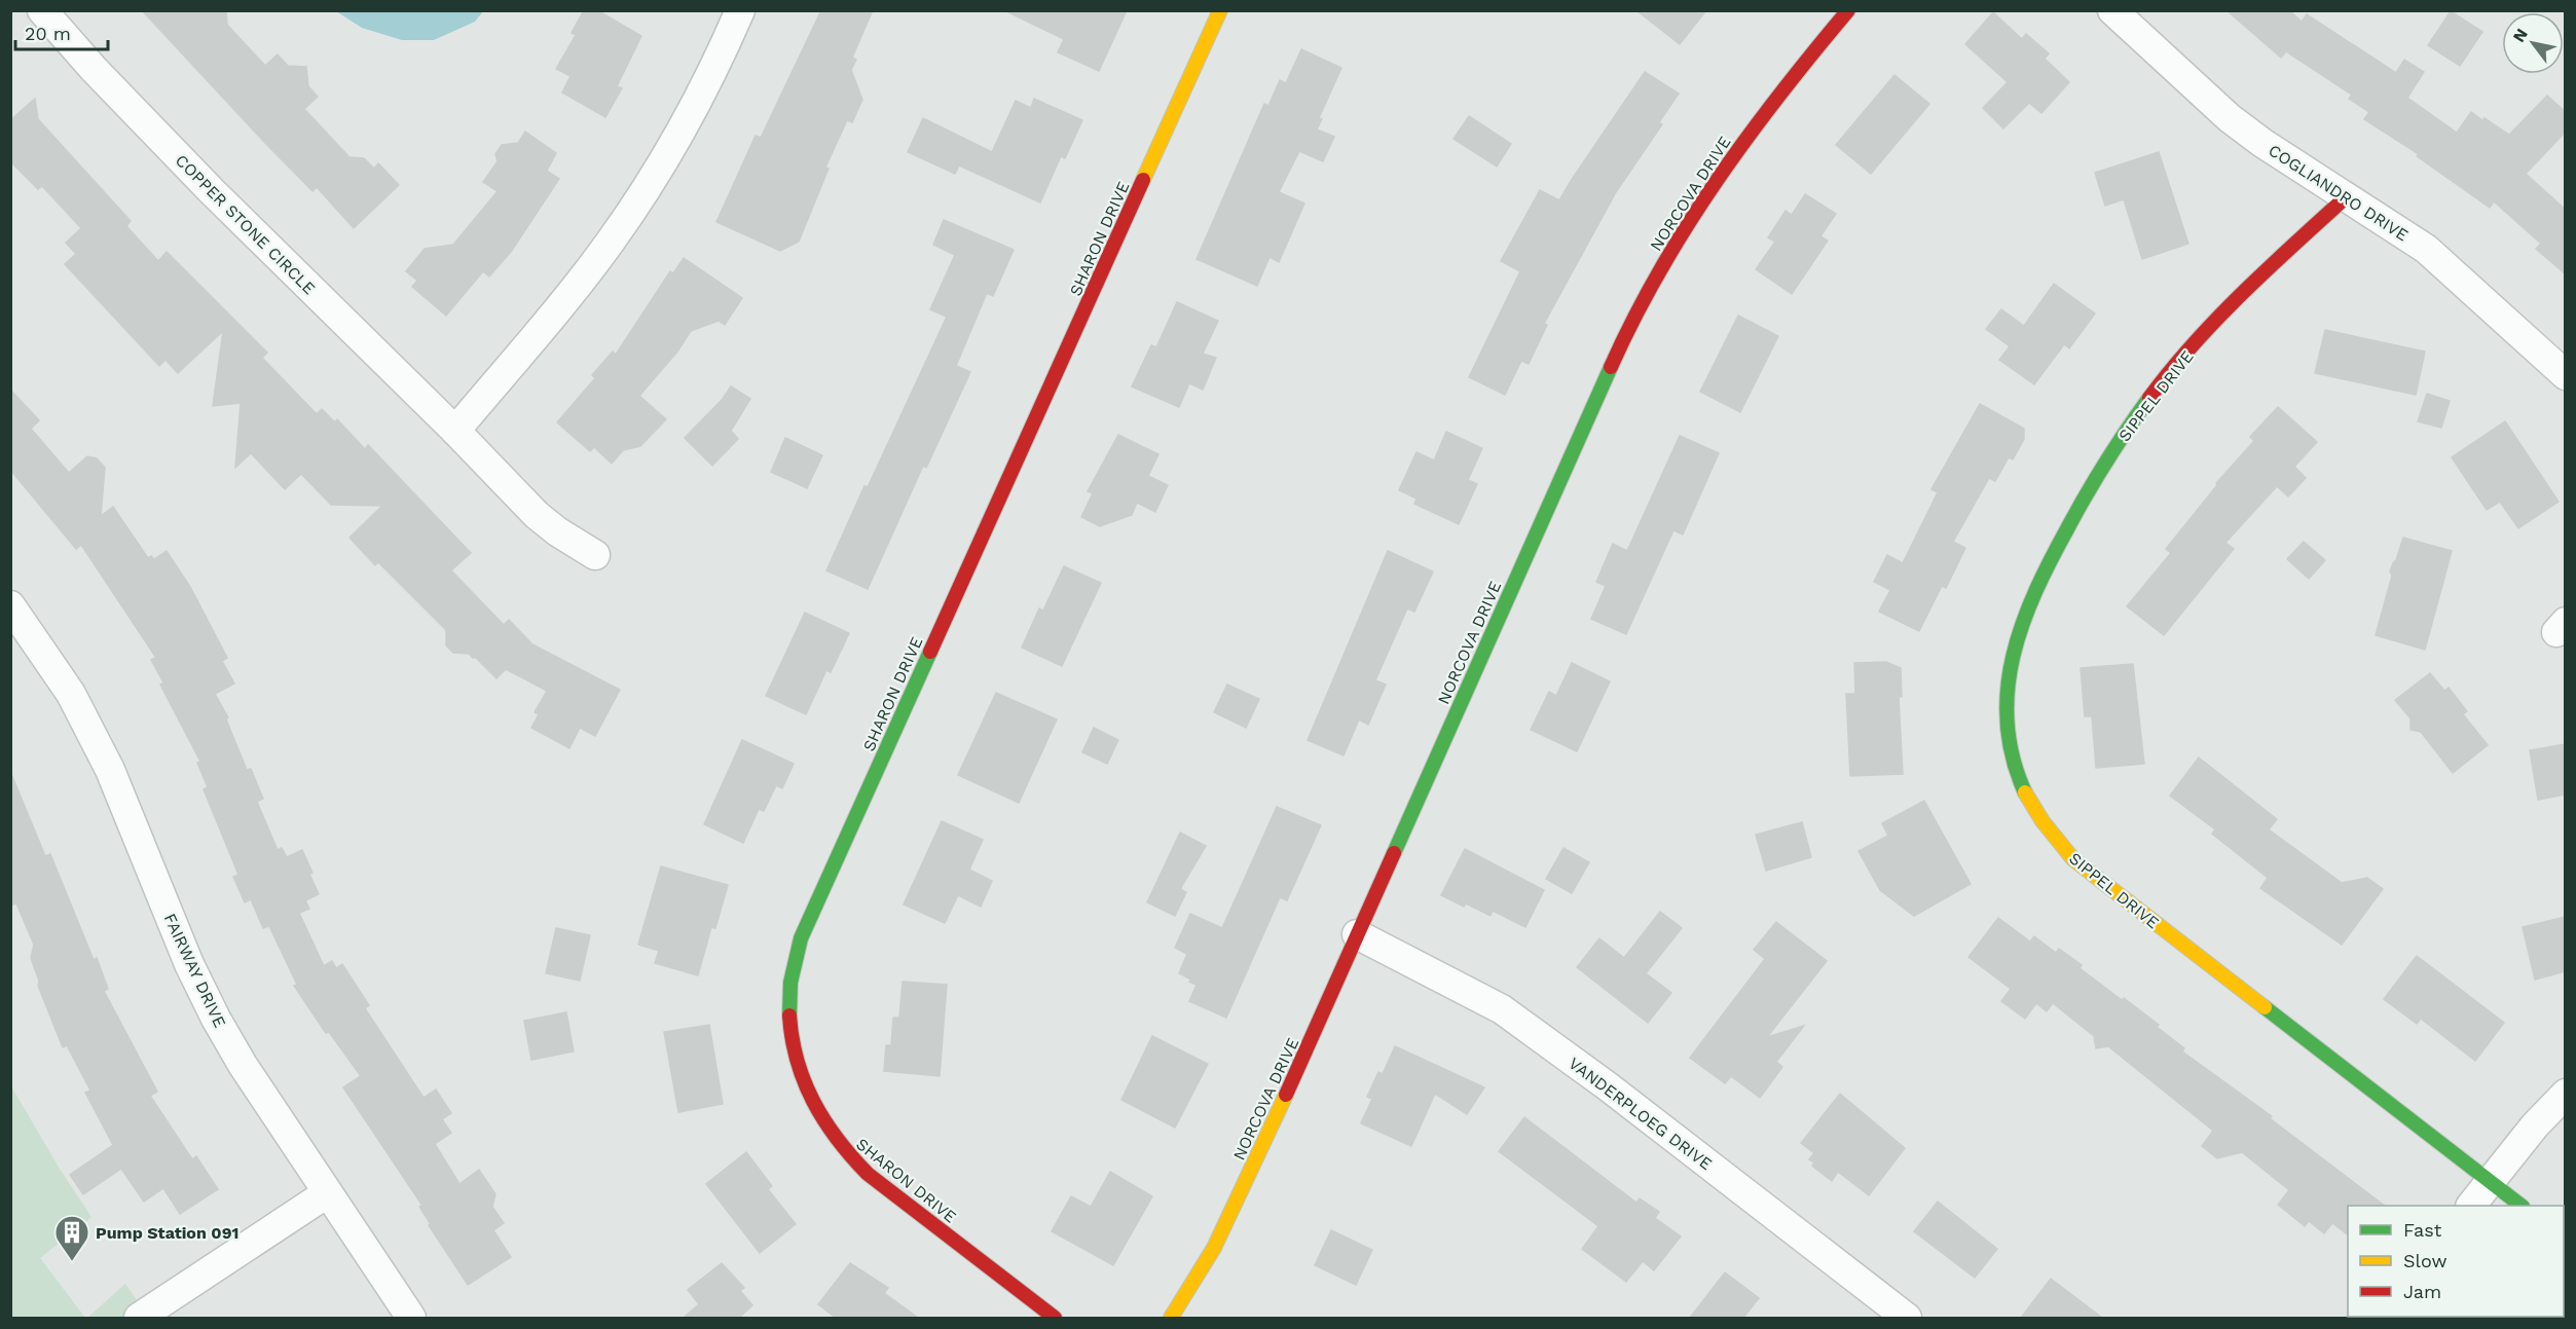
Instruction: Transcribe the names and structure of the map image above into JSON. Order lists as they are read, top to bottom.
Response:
{
  "streets": {
    "street": [
      "COGLIANDRO DRIVE",
      "NORCOVA DRIVE",
      "COPPER STONE CIRCLE",
      "SHARON DRIVE",
      "SIPPEL DRIVE",
      "FAIRWAY DRIVE",
      "VANDERPLOEG DRIVE"
    ]
  },
  "crossings": [
    ["COGLIANDRO DRIVE", "SIPPEL DRIVE"],
    ["NORCOVA DRIVE", "VANDERPLOEG DRIVE"]
  ],
  "places": {
    "building": ["Pump Station 091"]
  },
  "legend": ["Fast", "Slow", "Jam"],
  "scale_bar": "20 m",
  "north": "top left"
}
